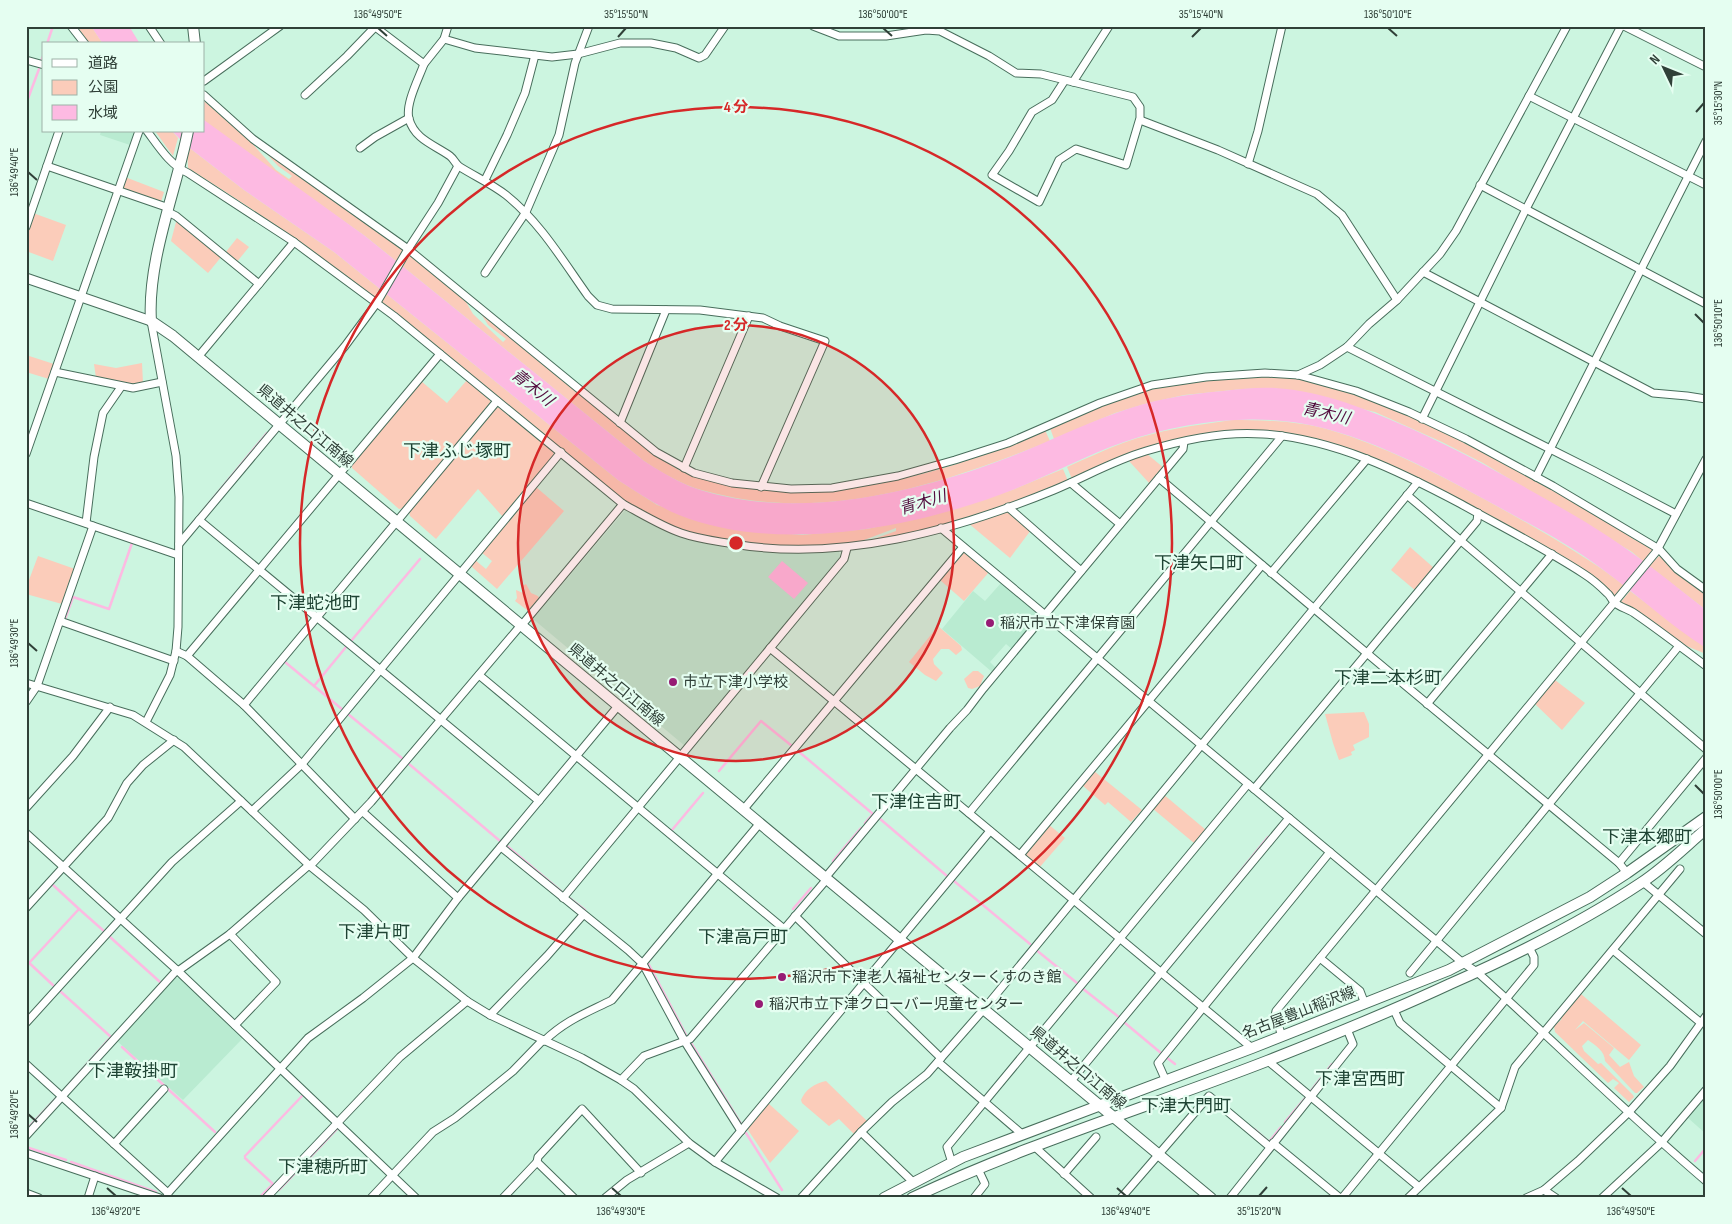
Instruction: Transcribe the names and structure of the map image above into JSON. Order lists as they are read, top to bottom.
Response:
{
  "streets": {
    "main road": ["県道井之口江南線", "名古屋豊山稲沢線"]
  },
  "crossings": [
    ["県道井之口江南線", "名古屋豊山稲沢線"]
  ],
  "districts": [
    "下津ふじ塚町",
    "下津矢口町",
    "下津蛇池町",
    "下津二本杉町",
    "下津住吉町",
    "下津本郷町",
    "下津片町",
    "下津高戸町",
    "下津鞍掛町",
    "下津宮西町",
    "下津大門町",
    "下津穂所町"
  ],
  "water": ["青木川"],
  "places": [
    "稲沢市立下津保育園",
    "市立下津小学校",
    "稲沢市下津老人福祉センターくすのき館",
    "稲沢市立下津クローバー児童センター"
  ],
  "legend": ["道路", "公園", "水域"],
  "north": "top left",
  "coordinates": [
    "136°49'50\"E",
    "35°15'50\"N",
    "136°50'00\"E",
    "35°15'40\"N",
    "136°50'10\"E",
    "35°15'30\"N",
    "136°49'40\"E",
    "136°49'30\"E",
    "136°49'20\"E",
    "35°15'20\"N"
  ],
  "rings": ["4 分", "2 分"]
}
